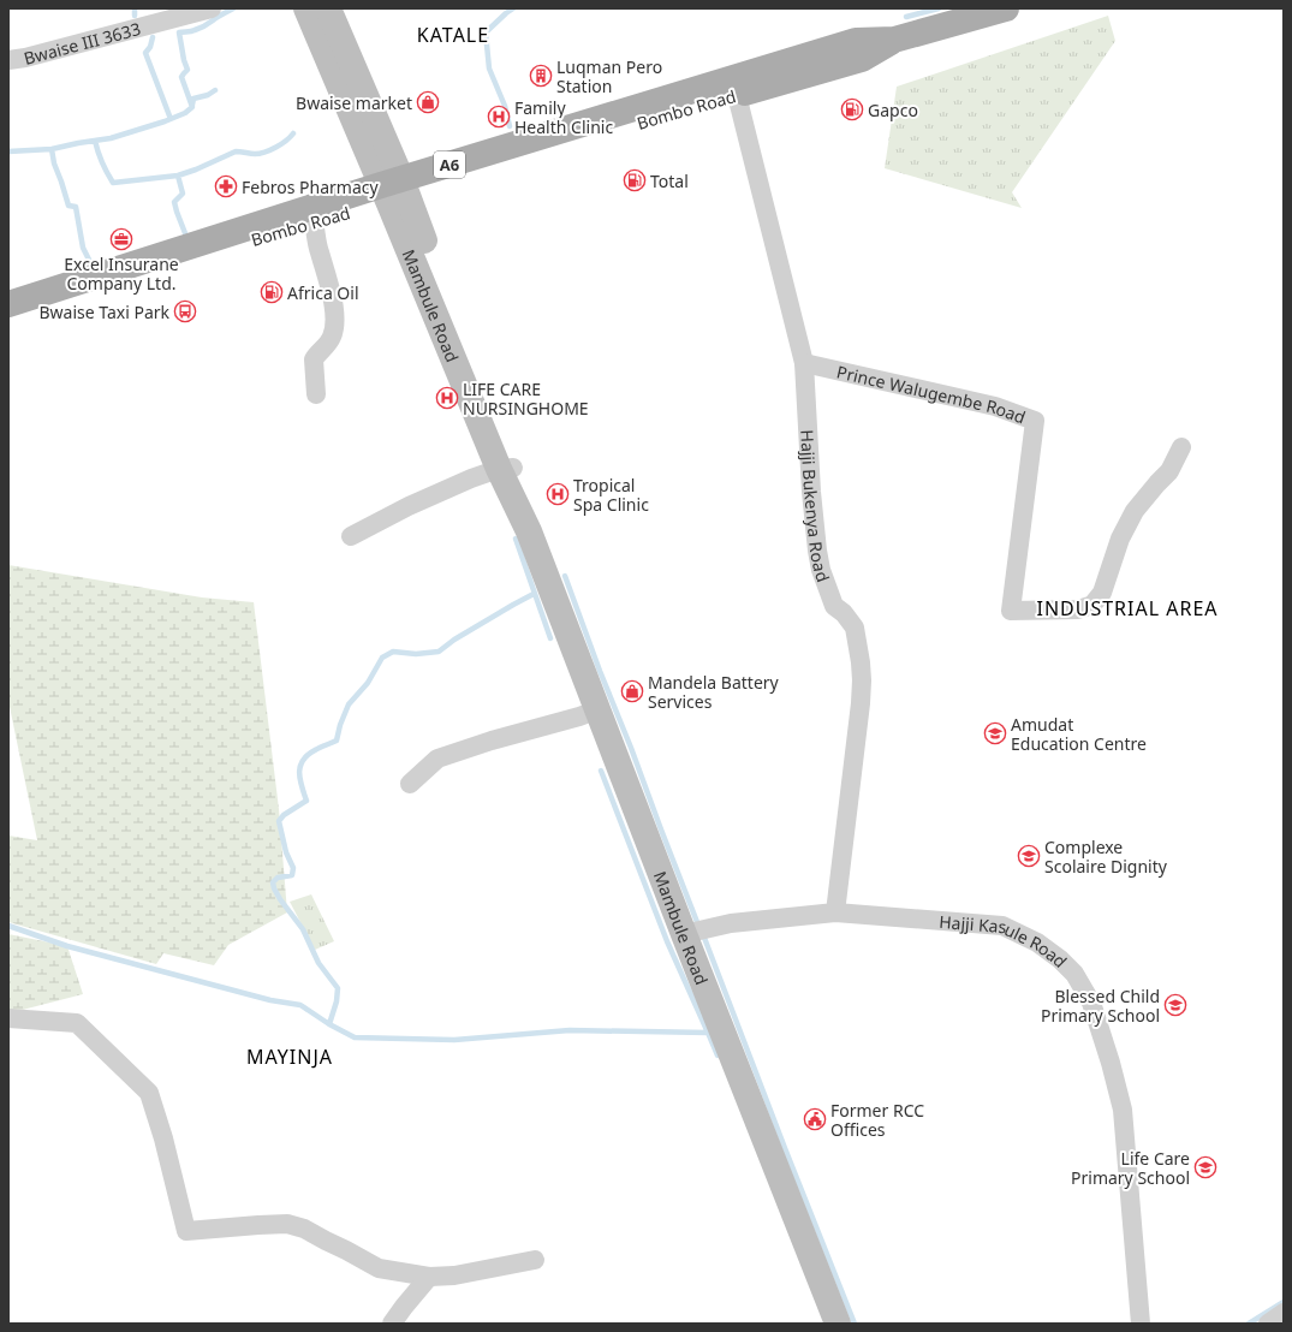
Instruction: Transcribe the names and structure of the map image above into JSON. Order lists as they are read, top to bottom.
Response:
{
  "streets": {
    "main road": ["Bombo Road", "A6"],
    "street": [
      "Bwaise III 3633",
      "Mambule Road",
      "Prince Walugembe Road",
      "Hajji Bukenya Road",
      "Hajji Kasule Road"
    ]
  },
  "crossings": [
    ["Bombo Road", "Mambule Road"],
    ["Bombo Road", "Hajji Bukenya Road"],
    ["Mambule Road", "Hajji Kasule Road"],
    ["Prince Walugembe Road", "Hajji Bukenya Road"],
    ["Hajji Bukenya Road", "Hajji Kasule Road"]
  ],
  "districts": ["KATALE", "INDUSTRIAL AREA", "MAYINJA"],
  "places": {
    "building": ["Luqman Pero Station"],
    "shop": ["Bwaise market", "Mandela Battery Services"],
    "fuel station": ["Gapco", "Total", "Africa Oil"],
    "hospital": ["Family Health Clinic", "LIFE CARE NURSINGHOME", "Tropical Spa Clinic"],
    "pharmacy": ["Febros Pharmacy"],
    "office": ["Excel Insurane Company Ltd."],
    "bus stop": ["Bwaise Taxi Park"],
    "school or university": [
      "Amudat Education Centre",
      "Complexe Scolaire Dignity",
      "Blessed Child Primary School",
      "Life Care Primary School"
    ],
    "public building": ["Former RCC Offices"]
  }
}
